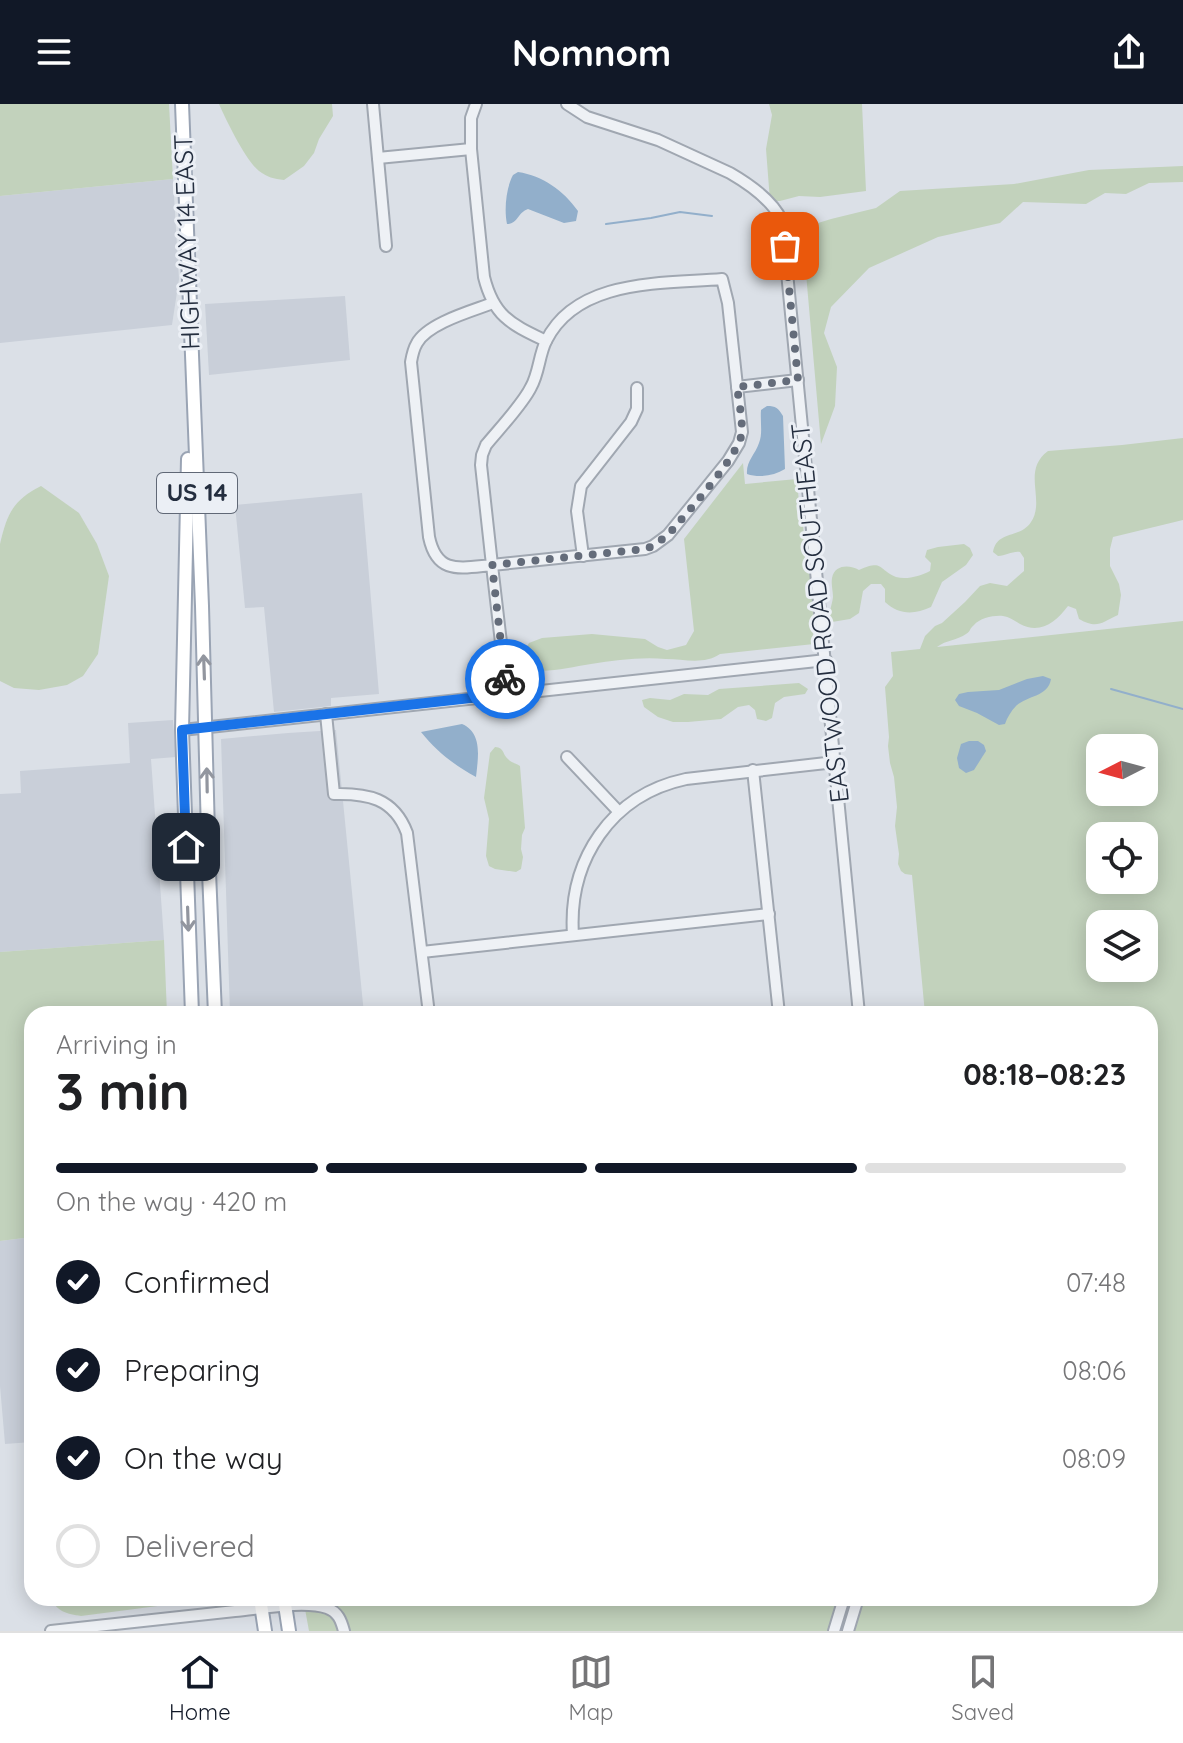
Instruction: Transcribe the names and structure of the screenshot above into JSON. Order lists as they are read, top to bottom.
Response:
{
  "streets": {
    "main road": ["HIGHWAY 14 EAST", "US 14"],
    "street": ["EASTWOOD ROAD SOUTHEAST"]
  },
  "north": "left",
  "page": {
    "header": "Nomnom",
    "heading": ["3 min", "Arriving in", "08:18–08:23"],
    "bar": "On the way · 420 m",
    "list": [
      ["Confirmed", "07:48"],
      ["Preparing", "08:06"],
      ["On the way", "08:09"],
      "Delivered"
    ],
    "tabs": ["Home", "Map", "Saved"]
  }
}
